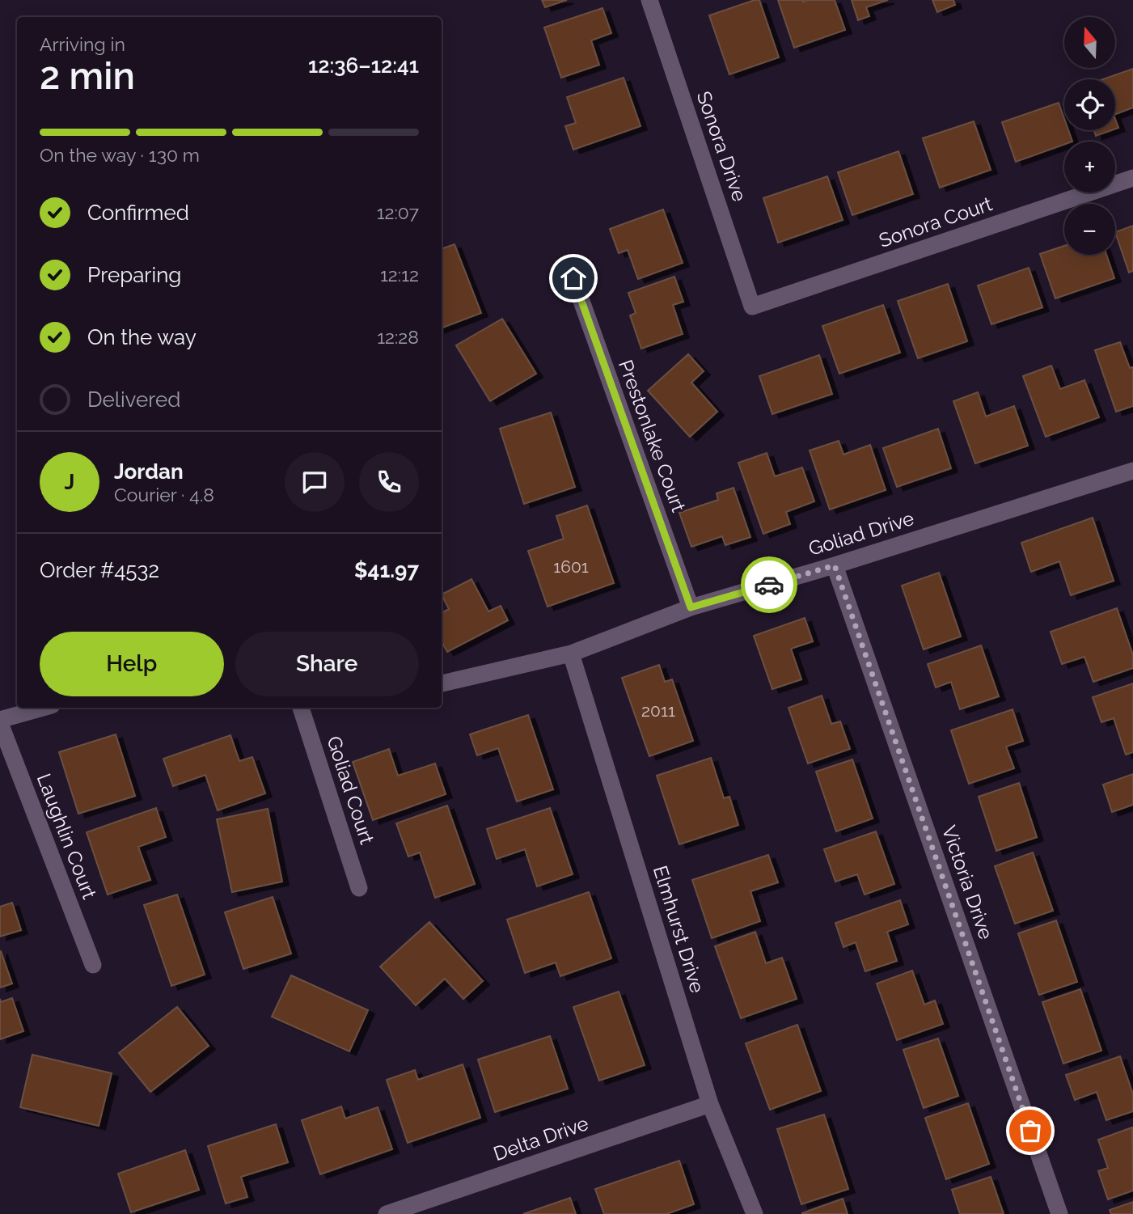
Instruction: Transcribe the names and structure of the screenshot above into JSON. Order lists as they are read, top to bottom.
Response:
{
  "streets": {
    "street": [
      "Sonora Drive",
      "Sonora Court",
      "Prestonlake Court",
      "Goliad Drive",
      "Goliad Court",
      "Laughlin Court",
      "Victoria Drive",
      "Elmhurst Drive",
      "Delta Drive"
    ]
  },
  "crossings": [
    ["Sonora Drive", "Sonora Court"],
    ["Prestonlake Court", "Goliad Drive"],
    ["Goliad Drive", "Victoria Drive"],
    ["Goliad Drive", "Elmhurst Drive"],
    ["Elmhurst Drive", "Delta Drive"]
  ],
  "house_numbers": ["1601", "2011"],
  "north": "top",
  "page": {
    "map_buttons": ["+", "−"],
    "heading": ["2 min", "Arriving in", "12:36–12:41"],
    "panel": [
      "Jordan",
      "Courier · 4.8",
      "Order #4532",
      "$41.97"
    ],
    "bar": "On the way · 130 m",
    "list": [
      ["Confirmed", "12:07"],
      ["Preparing", "12:12"],
      ["On the way", "12:28"],
      "Delivered"
    ],
    "round": "J",
    "buttons": ["Help", "Share"]
  }
}
